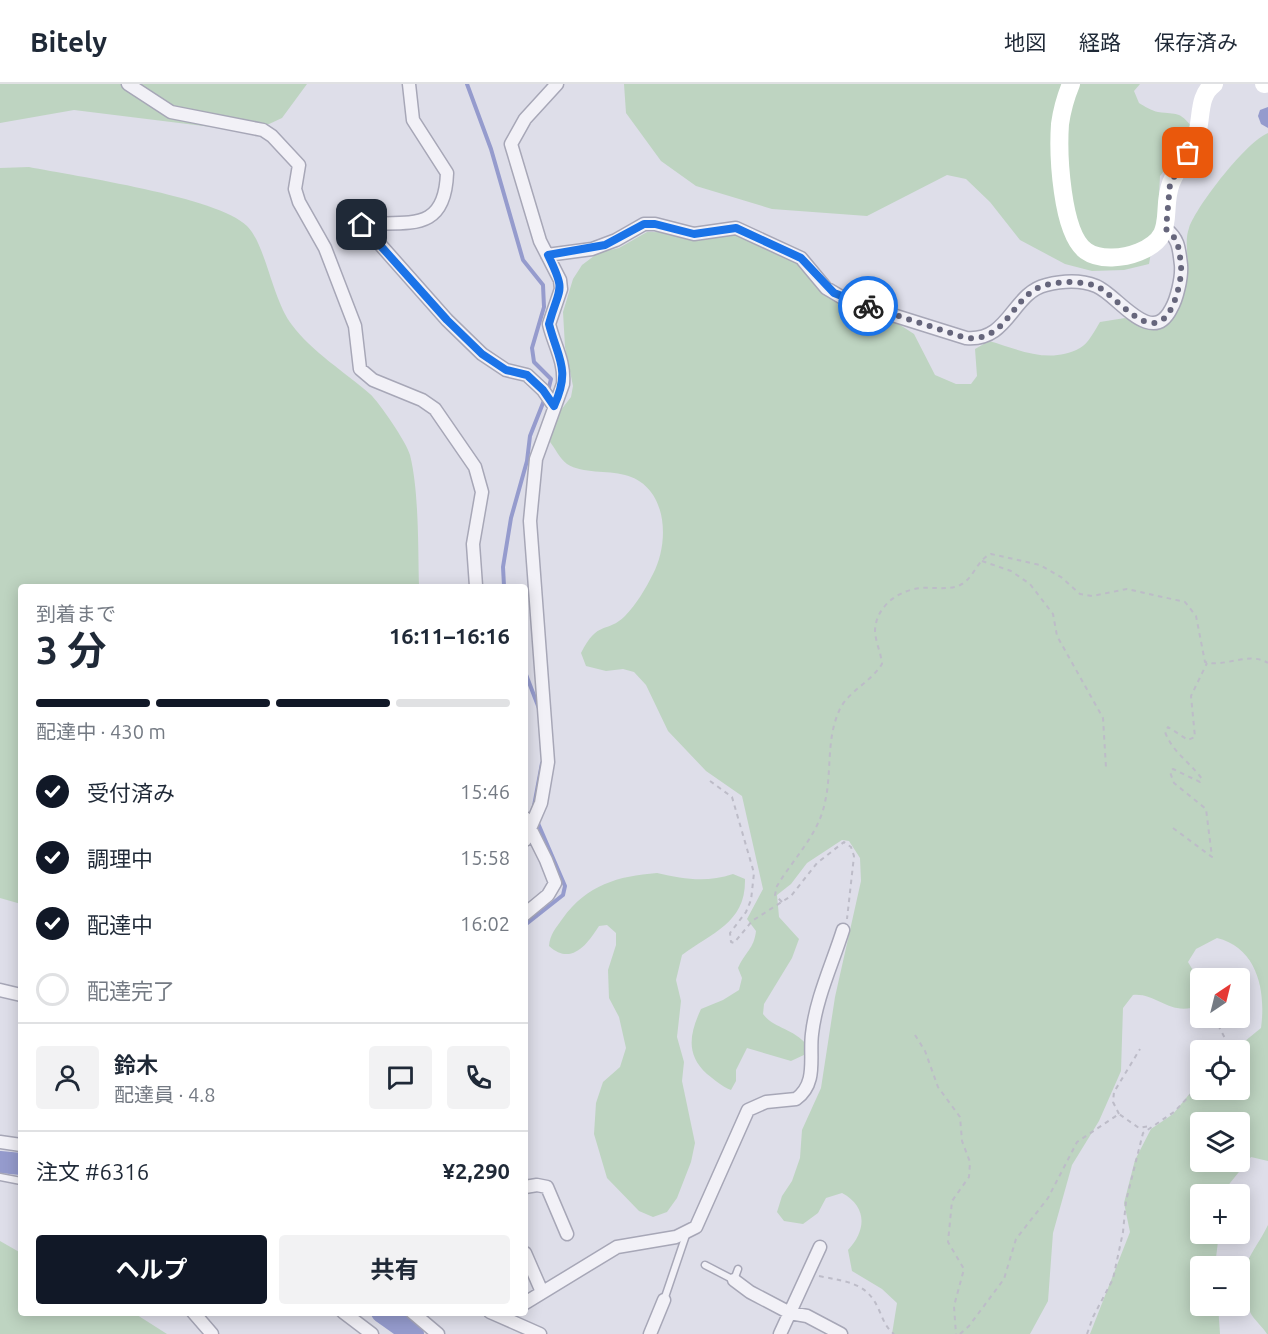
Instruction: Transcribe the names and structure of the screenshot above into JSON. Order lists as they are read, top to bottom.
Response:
{
  "north": "top right",
  "page": {
    "header": "Bitely",
    "nav": ["地図", "経路", "保存済み"],
    "heading": ["3 分", "到着まで", "16:11–16:16"],
    "panel": [
      "鈴木",
      "配達員 · 4.8",
      "注文 #6316",
      "¥2,290"
    ],
    "bar": "配達中 · 430 m",
    "list": [
      ["受付済み", "15:46"],
      ["調理中", "15:58"],
      ["配達中", "16:02"],
      "配達完了"
    ],
    "map_buttons": ["+", "−"],
    "buttons": ["ヘルプ", "共有"]
  }
}
